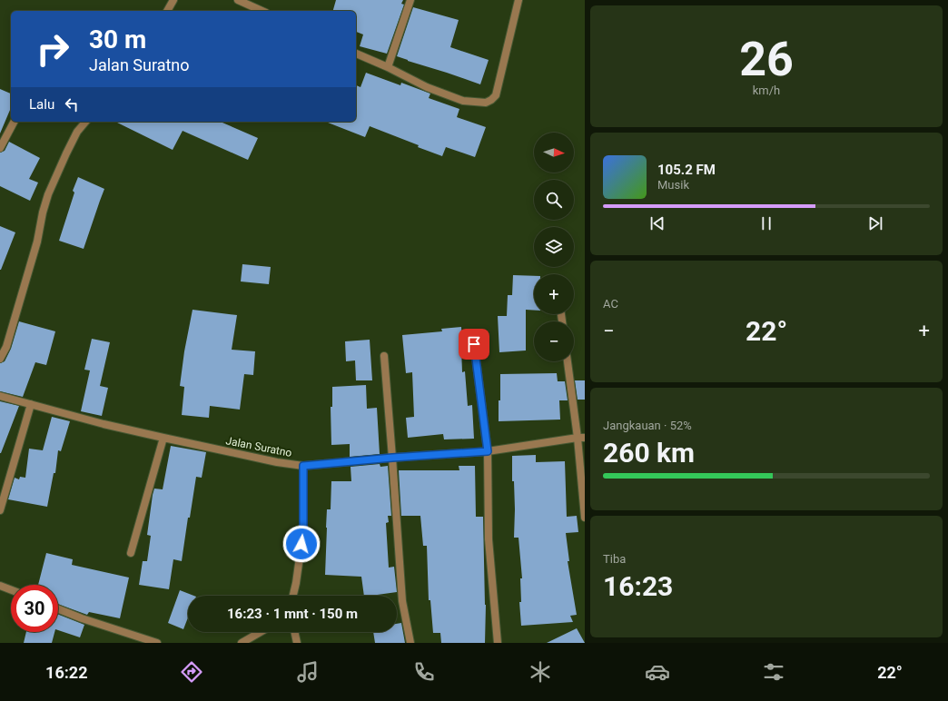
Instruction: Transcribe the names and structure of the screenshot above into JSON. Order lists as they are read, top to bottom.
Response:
{
  "streets": {
    "street": ["Jalan Suratno"]
  },
  "north": "right",
  "page": {
    "tile": [
      ["26", "km/h"],
      "AC",
      ["Jangkauan · 52%", "260 km"],
      ["Tiba", "16:23"]
    ],
    "turn": ["30 m", "Jalan Suratno"],
    "then": "Lalu",
    "map_buttons": ["+", "−"],
    "song": ["105.2 FM", "Musik"],
    "heat": ["−", "22°", "+"],
    "limit": "30",
    "trip": "16:23 · 1 mnt · 150 m",
    "tabs": ["16:22", "22°"]
  }
}
